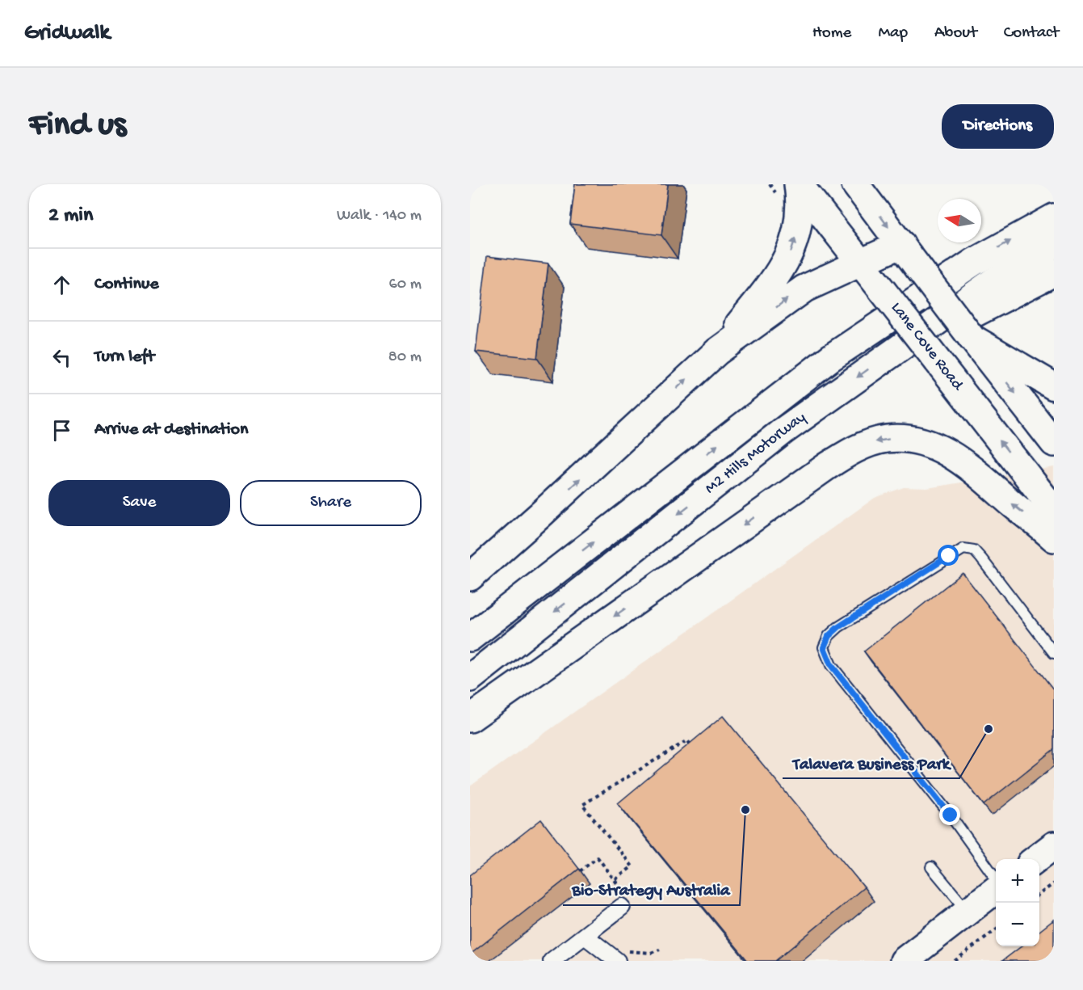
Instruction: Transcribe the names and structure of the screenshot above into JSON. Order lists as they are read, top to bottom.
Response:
{
  "streets": {
    "main road": ["Lane Cove Road", "M2 Hills Motorway"]
  },
  "places": ["Talavera Business Park", "Bio-Strategy Australia"],
  "north": "left",
  "page": {
    "header": "Gridwalk",
    "nav": [
      "Home",
      "Map",
      "About",
      "Contact"
    ],
    "buttons": [
      "Directions",
      ["Save", "Share"]
    ],
    "title": "Find us",
    "heading": ["2 min", "Walk · 140 m"],
    "list": [
      ["Continue", "60 m"],
      ["Turn left", "80 m"],
      "Arrive at destination"
    ],
    "map_buttons": ["+", "−"]
  }
}
